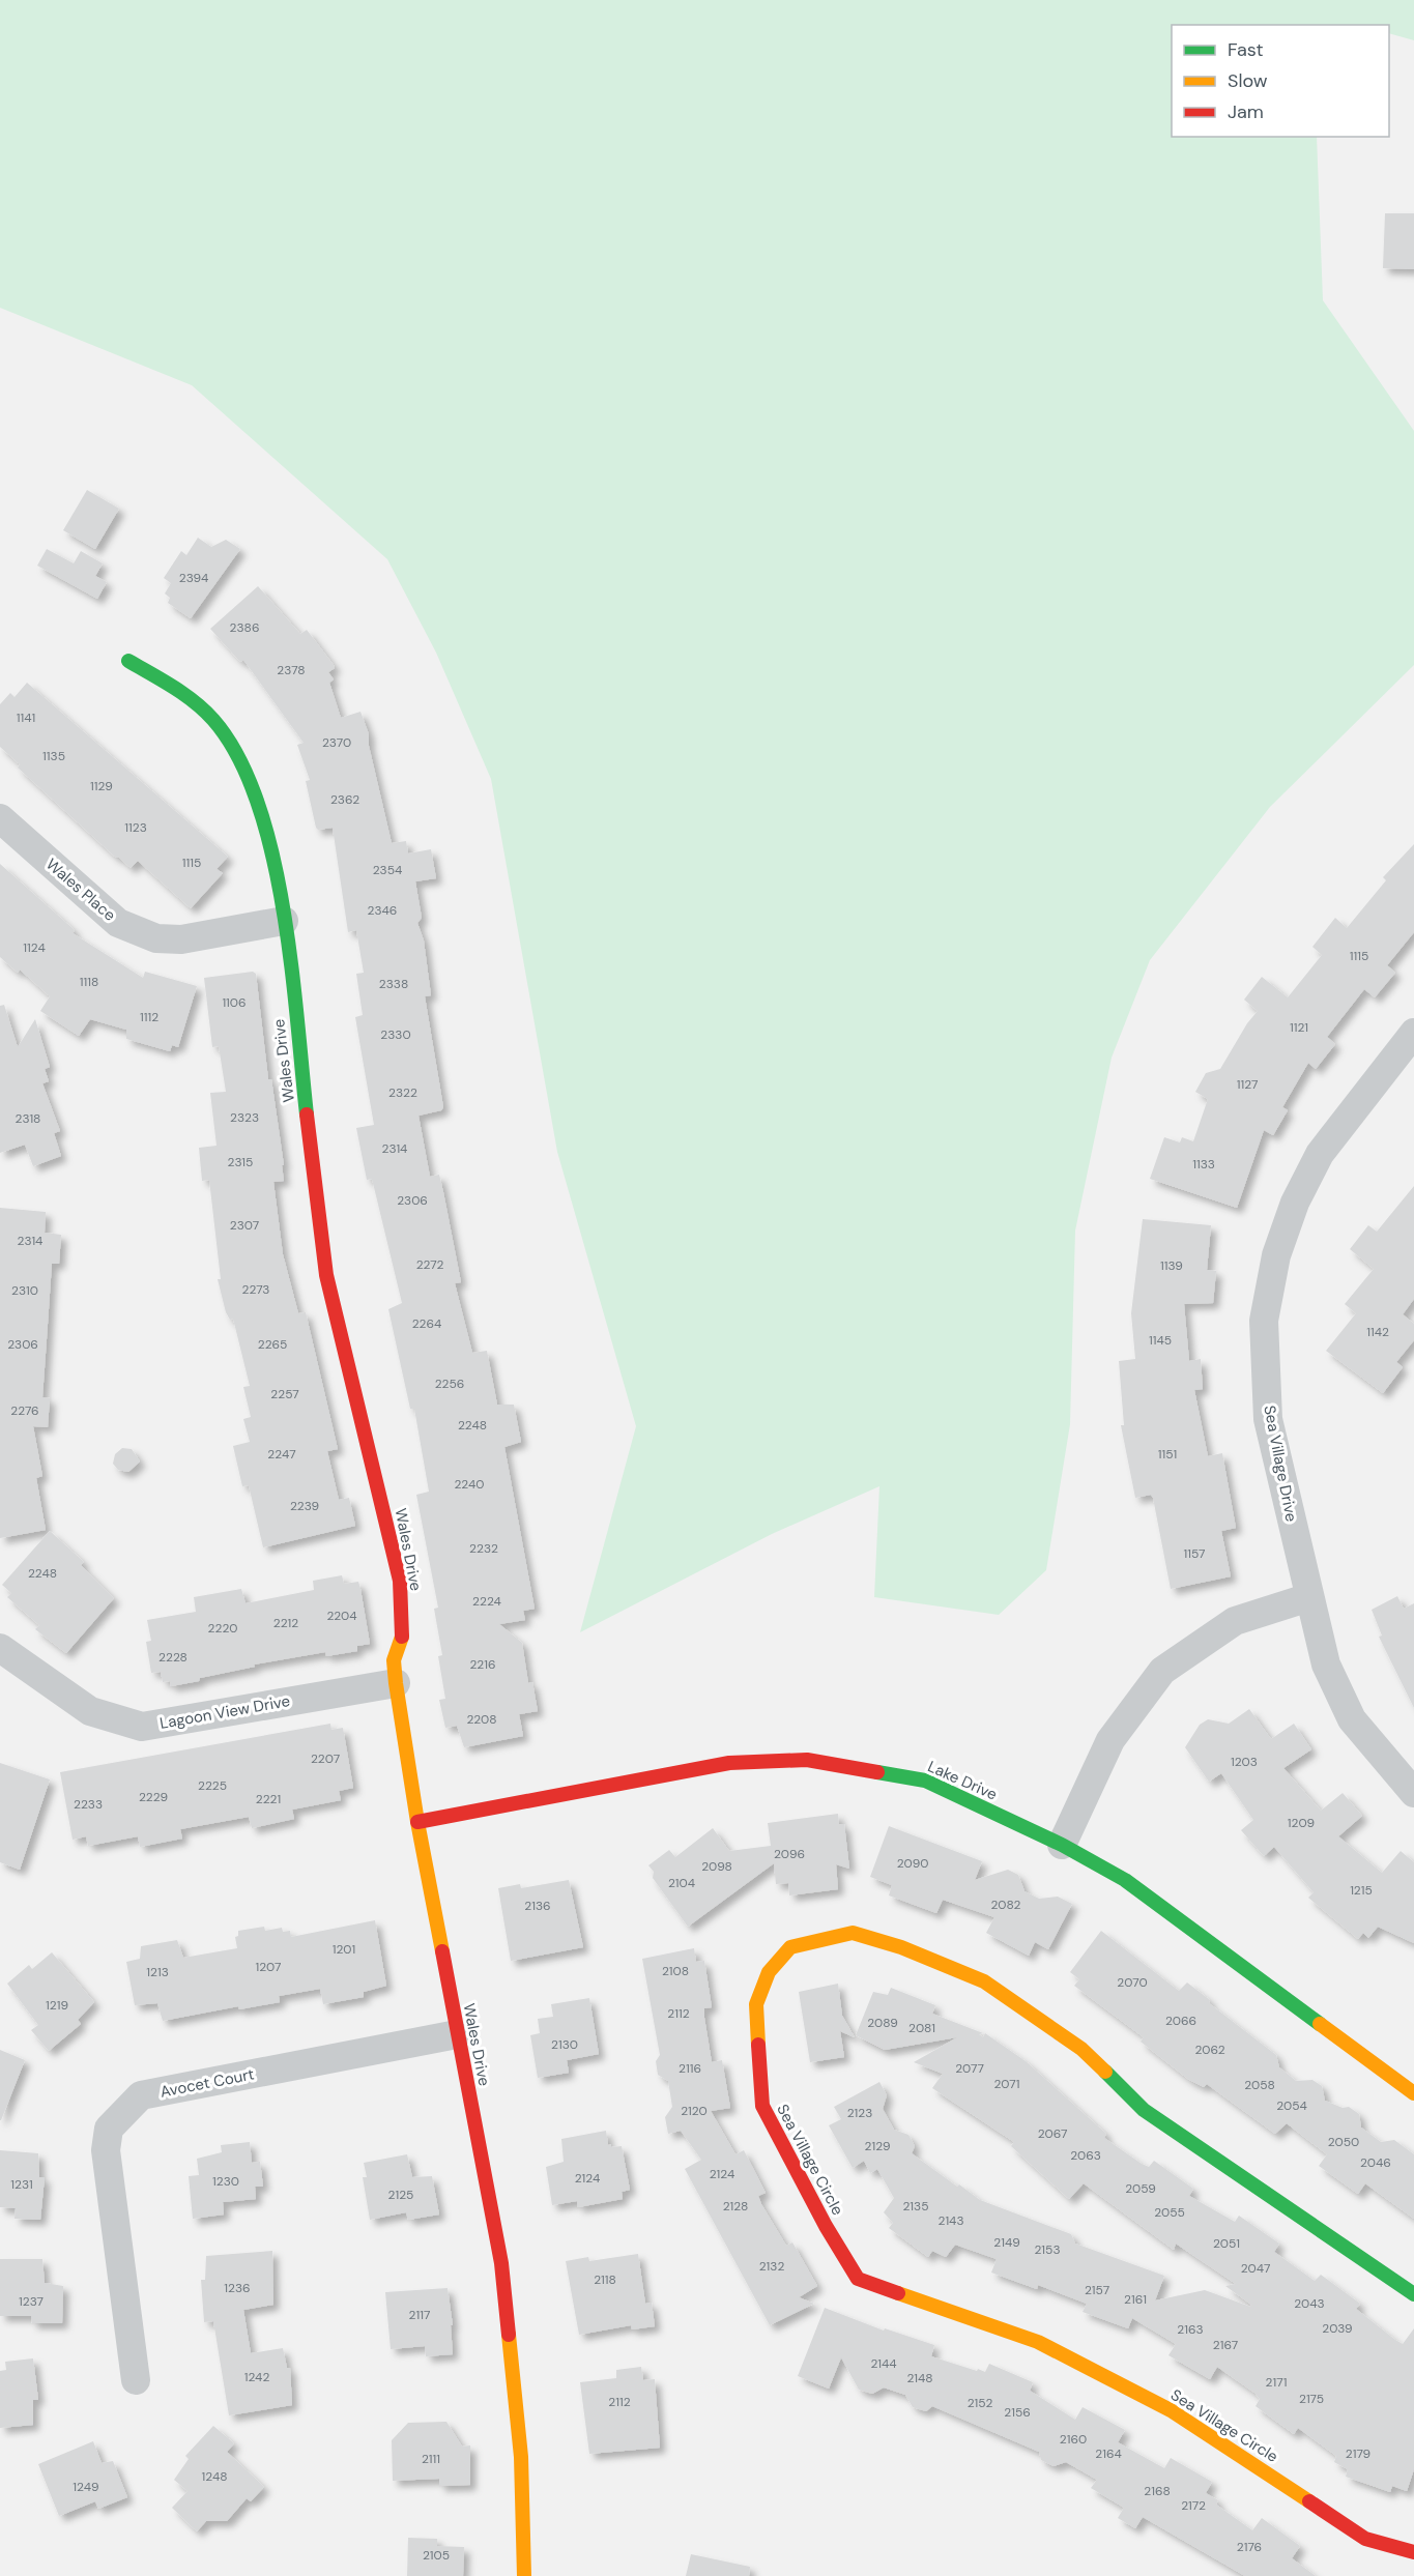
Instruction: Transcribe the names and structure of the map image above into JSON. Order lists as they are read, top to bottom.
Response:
{
  "streets": {
    "street": [
      "Wales Place",
      "Wales Drive",
      "Sea Village Drive",
      "Lagoon View Drive",
      "Lake Drive",
      "Avocet Court",
      "Sea Village Circle"
    ]
  },
  "crossings": [
    ["Wales Place", "Wales Drive"],
    ["Wales Drive", "Lagoon View Drive"],
    ["Wales Drive", "Lake Drive"],
    ["Wales Drive", "Avocet Court"]
  ],
  "house_numbers": [
    "2394",
    "2386",
    "2378",
    "1141",
    "2370",
    "1135",
    "1129",
    "2362",
    "1123",
    "1115",
    "2354",
    "2346",
    "1124",
    "1115",
    "1118",
    "2338",
    "1106",
    "1112",
    "1121",
    "2330",
    "1127",
    "2322",
    "2323",
    "2318",
    "2314",
    "2315",
    "1133",
    "2306",
    "2307",
    "2314",
    "2272",
    "1139",
    "2273",
    "2310",
    "2264",
    "1142",
    "1145",
    "2306",
    "2265",
    "2256",
    "2257",
    "2276",
    "2248",
    "2247",
    "1151",
    "2240",
    "2239",
    "2232",
    "1157",
    "2248",
    "2224",
    "2204",
    "2212",
    "2220",
    "2228",
    "2216",
    "2208",
    "2207",
    "1203",
    "2225",
    "2229",
    "2221",
    "2233",
    "1209",
    "2096",
    "2090",
    "2098",
    "2104",
    "1215",
    "2082",
    "2136",
    "1201",
    "1207",
    "2108",
    "1213",
    "2070",
    "1219",
    "2112",
    "2066",
    "2089",
    "2081",
    "2130",
    "2062",
    "2116",
    "2077",
    "2071",
    "2058",
    "2054",
    "2120",
    "2123",
    "2067",
    "2050",
    "2129",
    "2063",
    "2046",
    "2124",
    "2124",
    "1230",
    "1231",
    "2059",
    "2125",
    "2128",
    "2135",
    "2055",
    "2143",
    "2149",
    "2051",
    "2153",
    "2132",
    "2047",
    "2118",
    "1236",
    "2157",
    "2161",
    "1237",
    "2043",
    "2117",
    "2039",
    "2163",
    "2167",
    "2144",
    "1242",
    "2148",
    "2171",
    "2175",
    "2112",
    "2152",
    "2156",
    "2160",
    "2164",
    "2179",
    "2111",
    "1248",
    "1249",
    "2168",
    "2172",
    "2176",
    "2105"
  ],
  "legend": ["Fast", "Slow", "Jam"]
}
